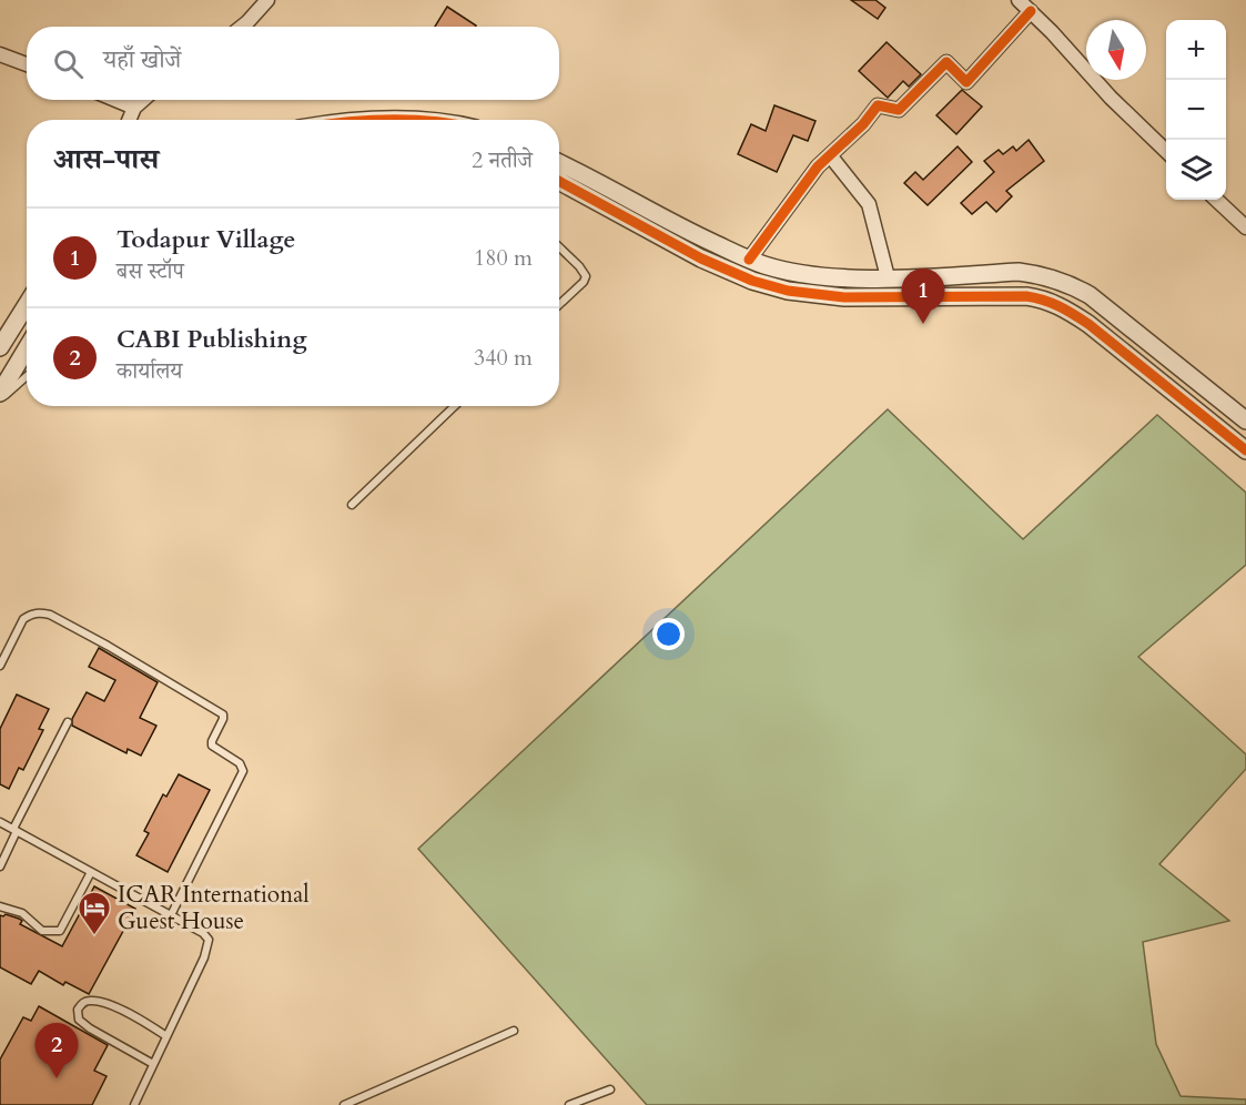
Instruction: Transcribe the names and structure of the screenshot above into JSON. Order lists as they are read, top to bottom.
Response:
{
  "places": {
    "hotel": ["ICAR International Guest House"]
  },
  "north": "bottom",
  "page": {
    "map_buttons": ["+", "−"],
    "search": "यहाँ खोजें",
    "heading": ["आस-पास", "2 नतीजे"],
    "list": [
      {
        "mark": "1",
        "name": "Todapur Village",
        "note": "बस स्टॉप",
        "value": "180 m"
      },
      {
        "mark": "2",
        "name": "CABI Publishing",
        "note": "कार्यालय",
        "value": "340 m"
      }
    ],
    "pins": ["1", "2"]
  }
}
